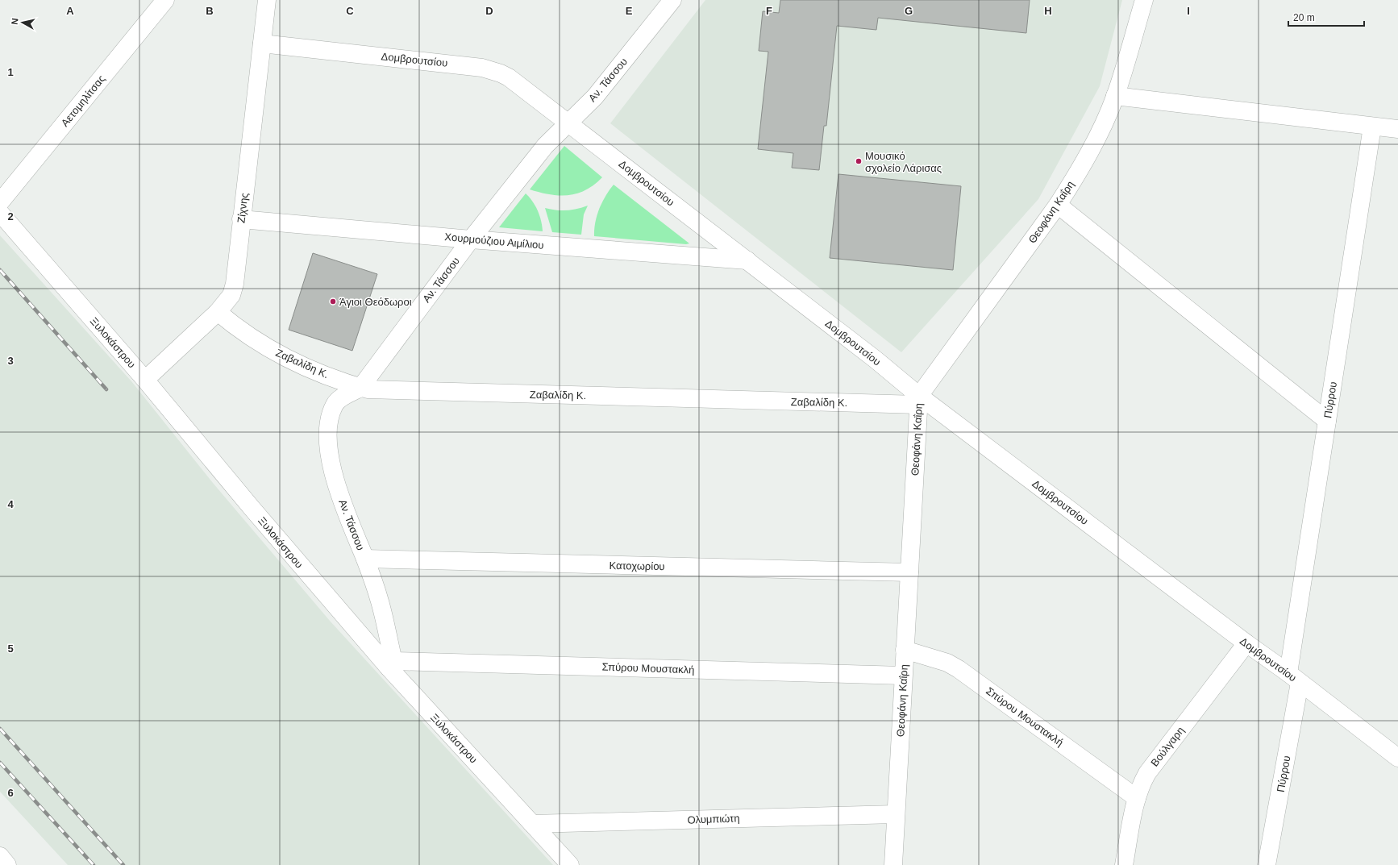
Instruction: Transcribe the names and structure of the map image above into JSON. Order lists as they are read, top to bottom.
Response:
{
  "streets": {
    "street": [
      "Δομβρουτσίου",
      "Αν. Τάσσου",
      "Αετομηλίτσας",
      "Ζίχνης",
      "Θεοφάνη Καΐρη",
      "Χουρμούζιου Αιμίλιου",
      "Ξυλοκάστρου",
      "Ζαβαλίδη Κ.",
      "Πύρρου",
      "Κατοχωρίου",
      "Σπύρου Μουστακλή",
      "Βούλγαρη",
      "Ολυμπιώτη"
    ]
  },
  "crossings": [
    ["Δομβρουτσίου", "Αν. Τάσσου"],
    ["Δομβρουτσίου", "Ζίχνης"],
    ["Δομβρουτσίου", "Θεοφάνη Καΐρη"],
    ["Δομβρουτσίου", "Χουρμούζιου Αιμίλιου"],
    ["Δομβρουτσίου", "Ζαβαλίδη Κ."],
    ["Δομβρουτσίου", "Πύρρου"],
    ["Δομβρουτσίου", "Βούλγαρη"],
    ["Αν. Τάσσου", "Χουρμούζιου Αιμίλιου"],
    ["Αν. Τάσσου", "Ξυλοκάστρου"],
    ["Αν. Τάσσου", "Ζαβαλίδη Κ."],
    ["Αν. Τάσσου", "Κατοχωρίου"],
    ["Αν. Τάσσου", "Σπύρου Μουστακλή"],
    ["Ζίχνης", "Χουρμούζιου Αιμίλιου"],
    ["Ζίχνης", "Ξυλοκάστρου"],
    ["Ζίχνης", "Ζαβαλίδη Κ."],
    ["Θεοφάνη Καΐρη", "Ζαβαλίδη Κ."],
    ["Θεοφάνη Καΐρη", "Κατοχωρίου"],
    ["Θεοφάνη Καΐρη", "Σπύρου Μουστακλή"],
    ["Θεοφάνη Καΐρη", "Ολυμπιώτη"],
    ["Ξυλοκάστρου", "Σπύρου Μουστακλή"],
    ["Ξυλοκάστρου", "Ολυμπιώτη"],
    ["Σπύρου Μουστακλή", "Βούλγαρη"]
  ],
  "places": ["Μουσικό σχολείο Λάρισας", "Άγιοι Θεόδωροι"],
  "scale_bar": "20 m",
  "north": "left",
  "grid": {
    "columns": [
      "A",
      "B",
      "C",
      "D",
      "E",
      "F",
      "G",
      "H",
      "I"
    ],
    "rows": [
      "1",
      "2",
      "3",
      "4",
      "5",
      "6"
    ]
  }
}
